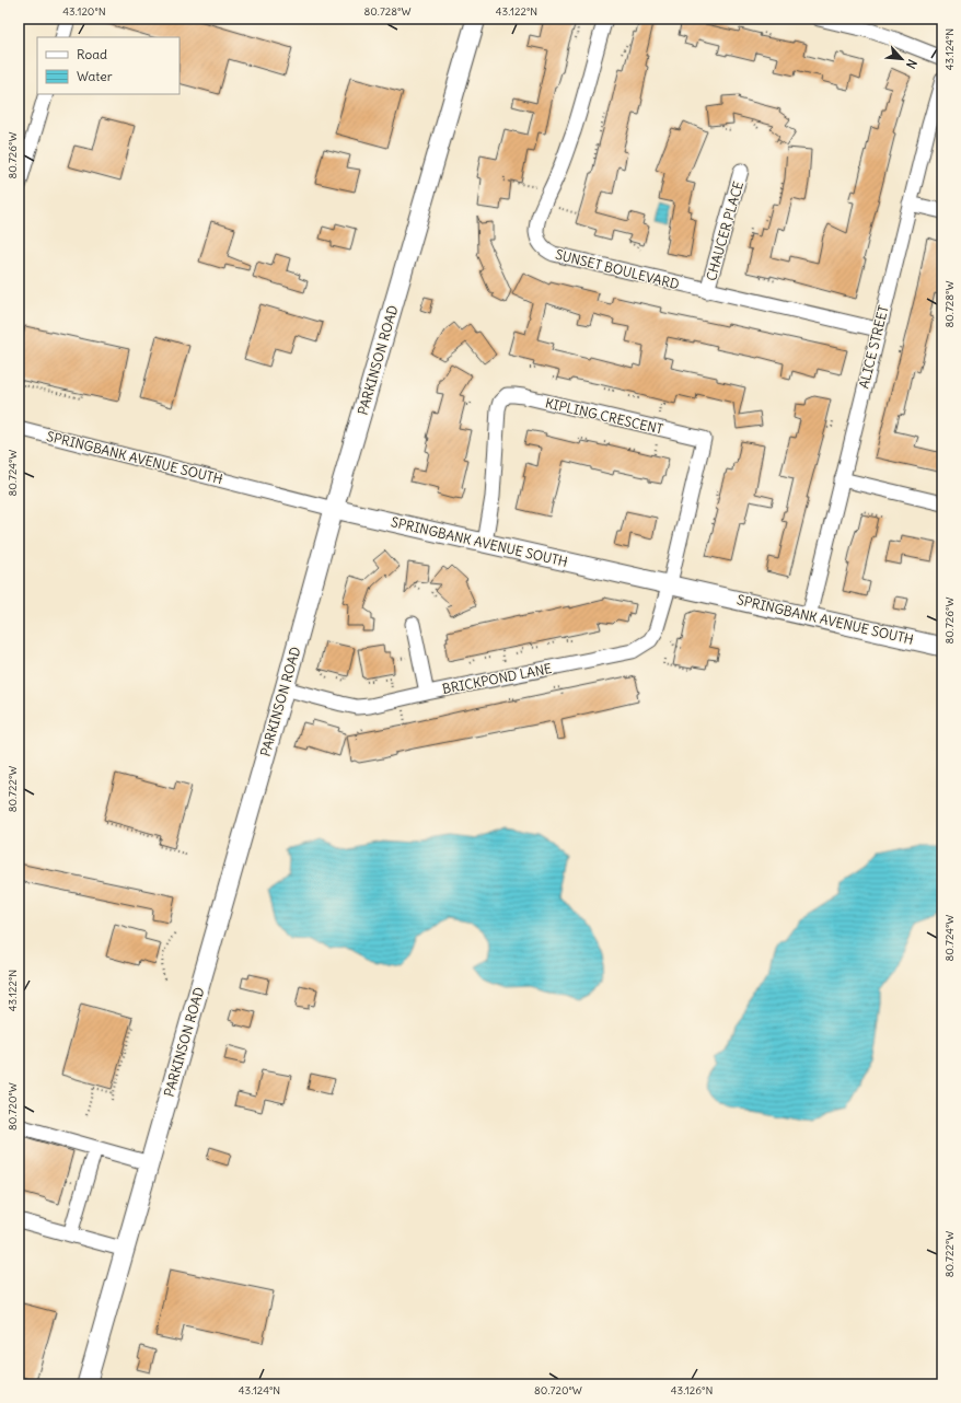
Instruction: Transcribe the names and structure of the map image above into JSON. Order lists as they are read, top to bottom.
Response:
{
  "streets": {
    "main road": ["PARKINSON ROAD", "SPRINGBANK AVENUE SOUTH"],
    "street": [
      "CHAUCER PLACE",
      "SUNSET BOULEVARD",
      "ALICE STREET",
      "KIPLING CRESCENT",
      "BRICKPOND LANE"
    ]
  },
  "crossings": [
    ["CHAUCER PLACE", "SUNSET BOULEVARD"],
    ["SUNSET BOULEVARD", "ALICE STREET"],
    ["ALICE STREET", "SPRINGBANK AVENUE SOUTH"],
    ["PARKINSON ROAD", "SPRINGBANK AVENUE SOUTH"],
    ["PARKINSON ROAD", "BRICKPOND LANE"],
    ["KIPLING CRESCENT", "SPRINGBANK AVENUE SOUTH"],
    ["KIPLING CRESCENT", "BRICKPOND LANE"],
    ["SPRINGBANK AVENUE SOUTH", "BRICKPOND LANE"]
  ],
  "legend": ["Road", "Water"],
  "north": "bottom right",
  "coordinates": [
    "43.120°N",
    "80.728°W",
    "43.122°N",
    "43.124°N",
    "80.726°W",
    "80.724°W",
    "80.722°W",
    "80.720°W",
    "43.126°N"
  ]
}
